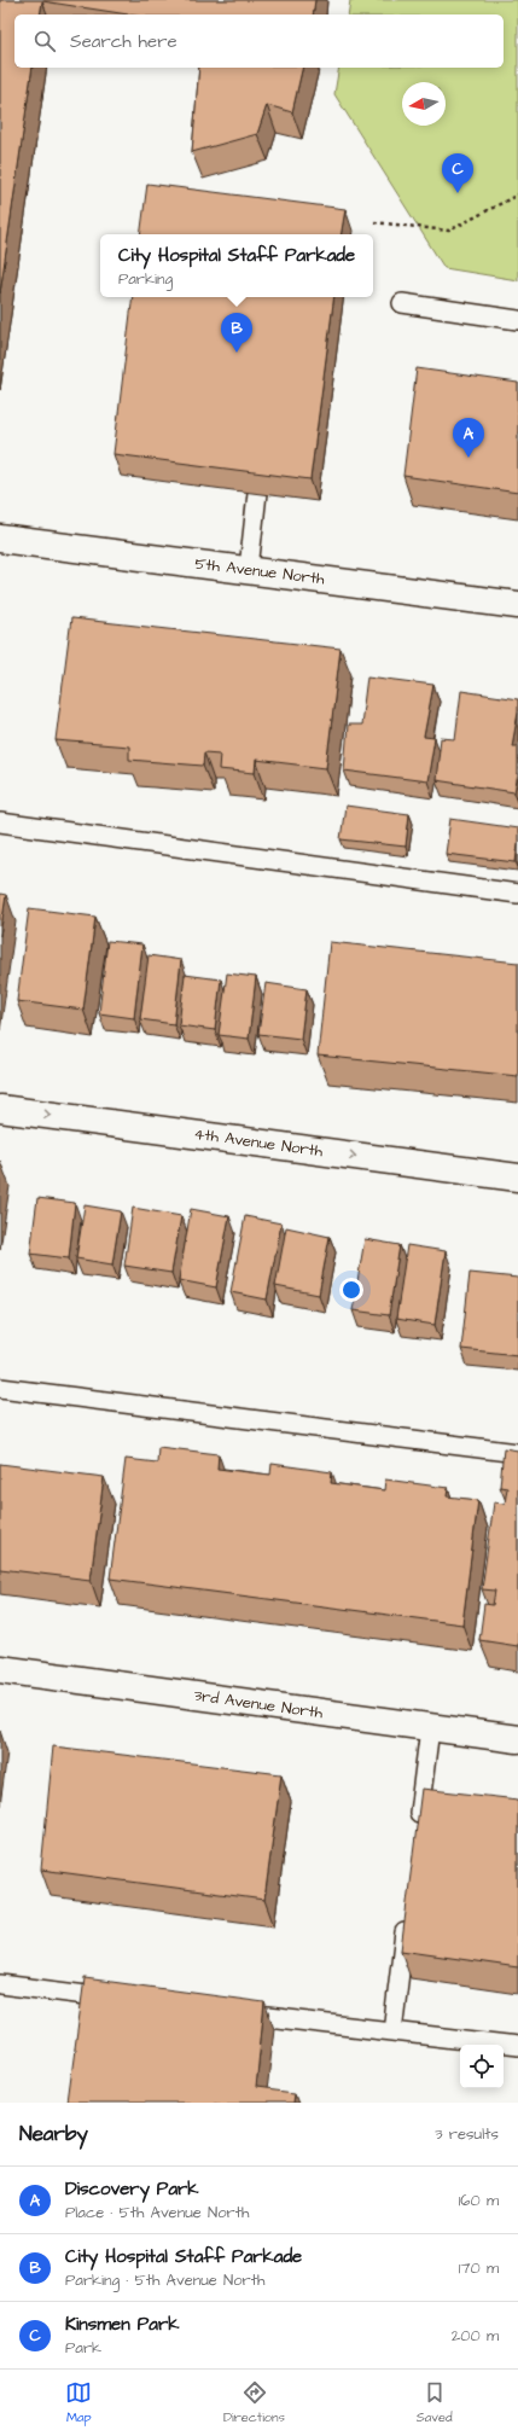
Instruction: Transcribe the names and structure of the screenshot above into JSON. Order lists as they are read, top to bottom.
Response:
{
  "streets": {
    "street": ["5th Avenue North", "4th Avenue North", "3rd Avenue North"]
  },
  "one_way": ["4th Avenue North"],
  "north": "left",
  "page": {
    "search": "Search here",
    "pins": ["C", "B", "A"],
    "popup": ["City Hospital Staff Parkade", "Parking"],
    "heading": ["Nearby", "3 results"],
    "list": [
      {
        "mark": "A",
        "name": "Discovery Park",
        "note": "Place · 5th Avenue North",
        "value": "160 m"
      },
      {
        "mark": "B",
        "name": "City Hospital Staff Parkade",
        "note": "Parking · 5th Avenue North",
        "value": "170 m"
      },
      {
        "mark": "C",
        "name": "Kinsmen Park",
        "note": "Park",
        "value": "200 m"
      }
    ],
    "nav": ["Map", "Directions", "Saved"]
  }
}
